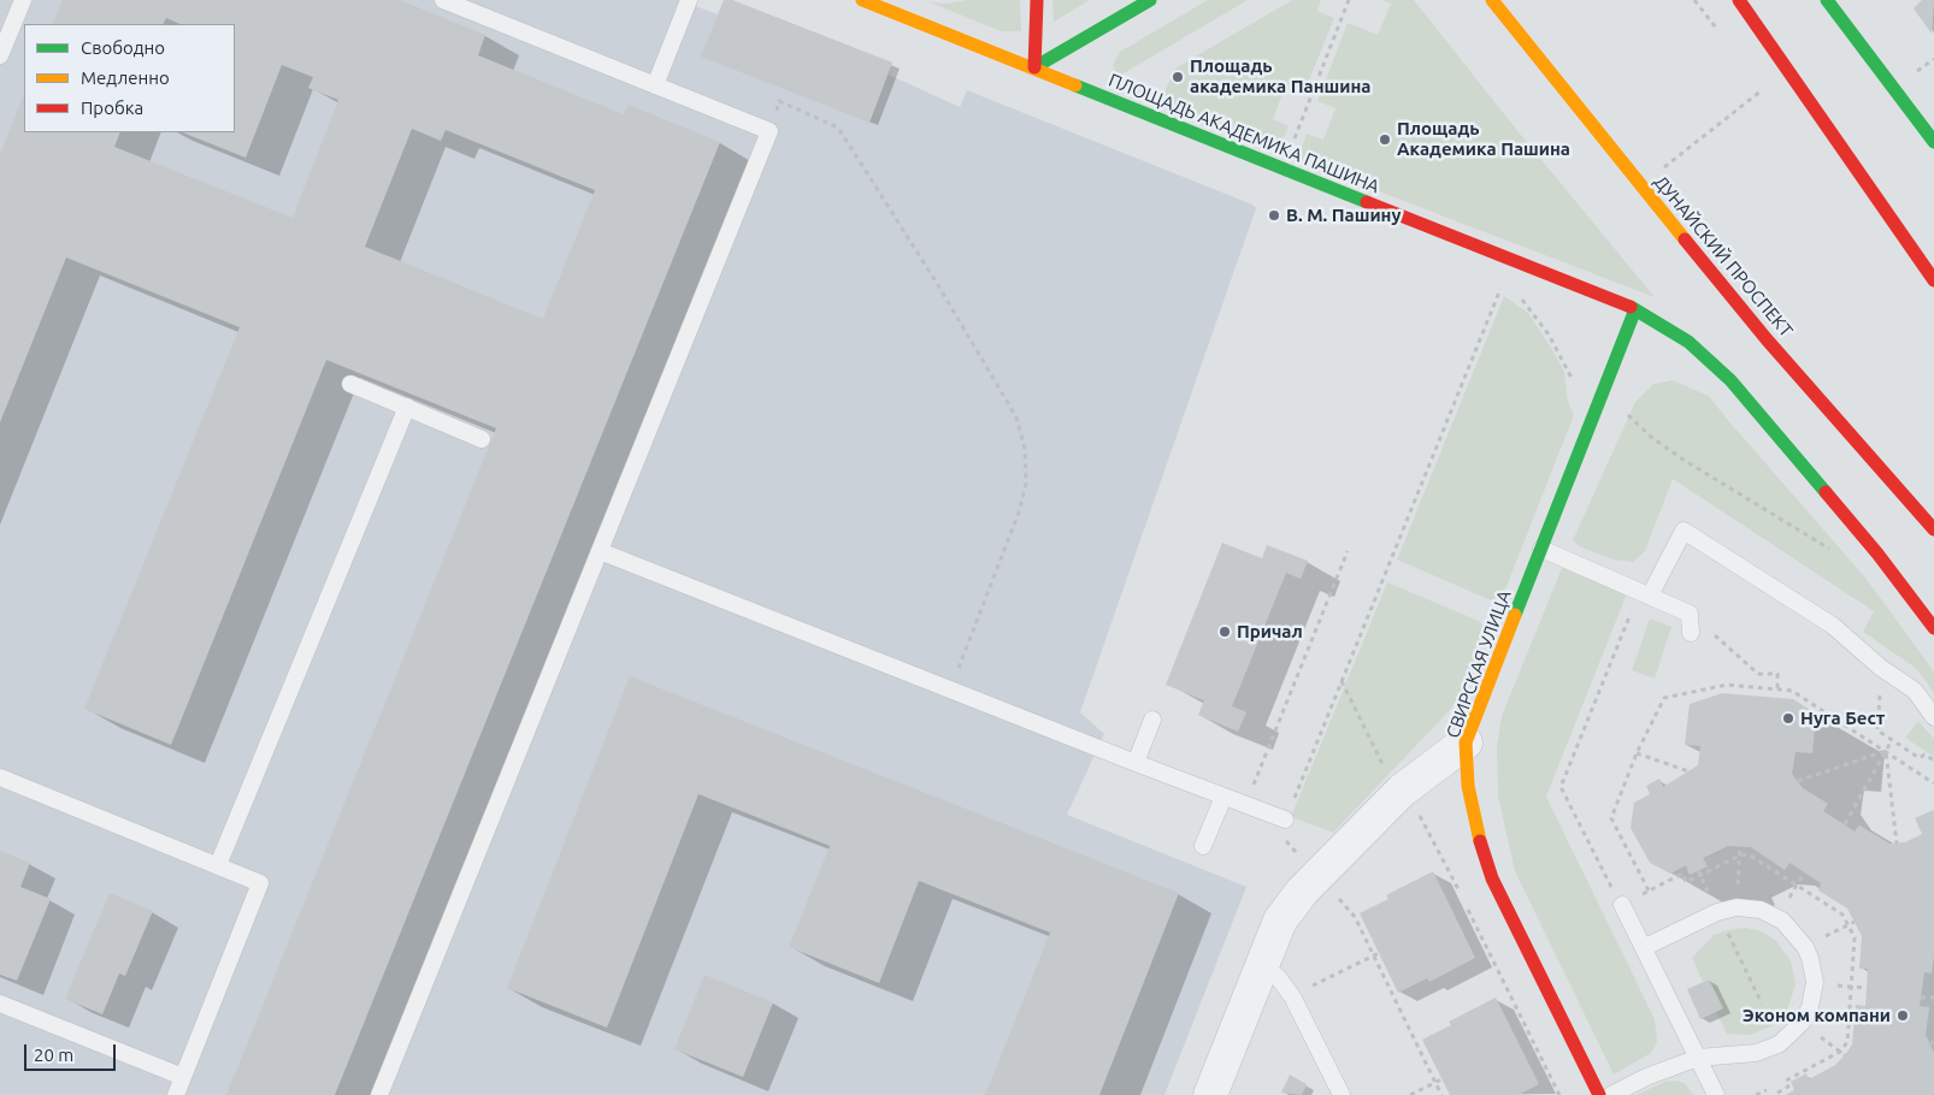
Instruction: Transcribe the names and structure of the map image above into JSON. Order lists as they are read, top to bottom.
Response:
{
  "streets": {
    "main road": ["ПЛОЩАДЬ АКАДЕМИКА ПАШИНА", "ДУНАЙСКИЙ ПРОСПЕКТ", "СВИРСКАЯ УЛИЦА"]
  },
  "crossings": [
    ["ПЛОЩАДЬ АКАДЕМИКА ПАШИНА", "СВИРСКАЯ УЛИЦА"]
  ],
  "places": [
    "Площадь академика Паншина",
    "Площадь Академика Пашина",
    "В. М. Пашину",
    "Причал",
    "Нуга Бест",
    "Эконом компани"
  ],
  "legend": ["Свободно", "Медленно", "Пробка"],
  "scale_bar": "20 m"
}
